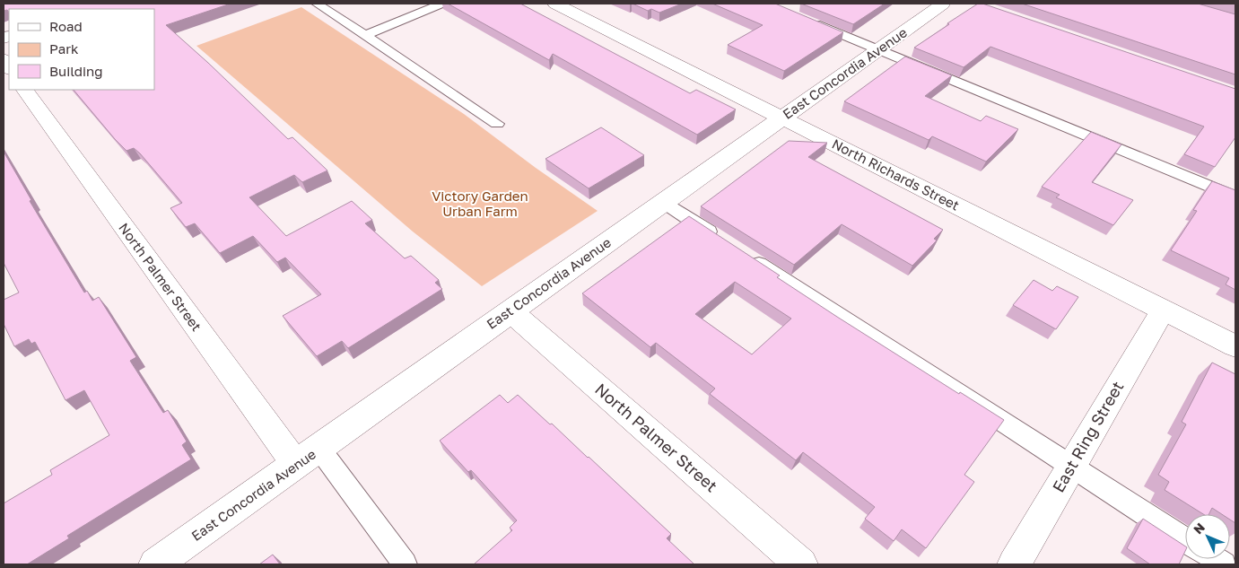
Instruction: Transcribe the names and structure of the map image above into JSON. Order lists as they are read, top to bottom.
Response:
{
  "streets": {
    "street": [
      "East Concordia Avenue",
      "North Richards Street",
      "North Palmer Street",
      "East Ring Street"
    ]
  },
  "crossings": [
    ["East Concordia Avenue", "North Richards Street"],
    ["East Concordia Avenue", "North Palmer Street"],
    ["North Richards Street", "East Ring Street"]
  ],
  "parks": ["Victory Garden Urban Farm"],
  "legend": ["Road", "Park", "Building"],
  "north": "top left"
}
